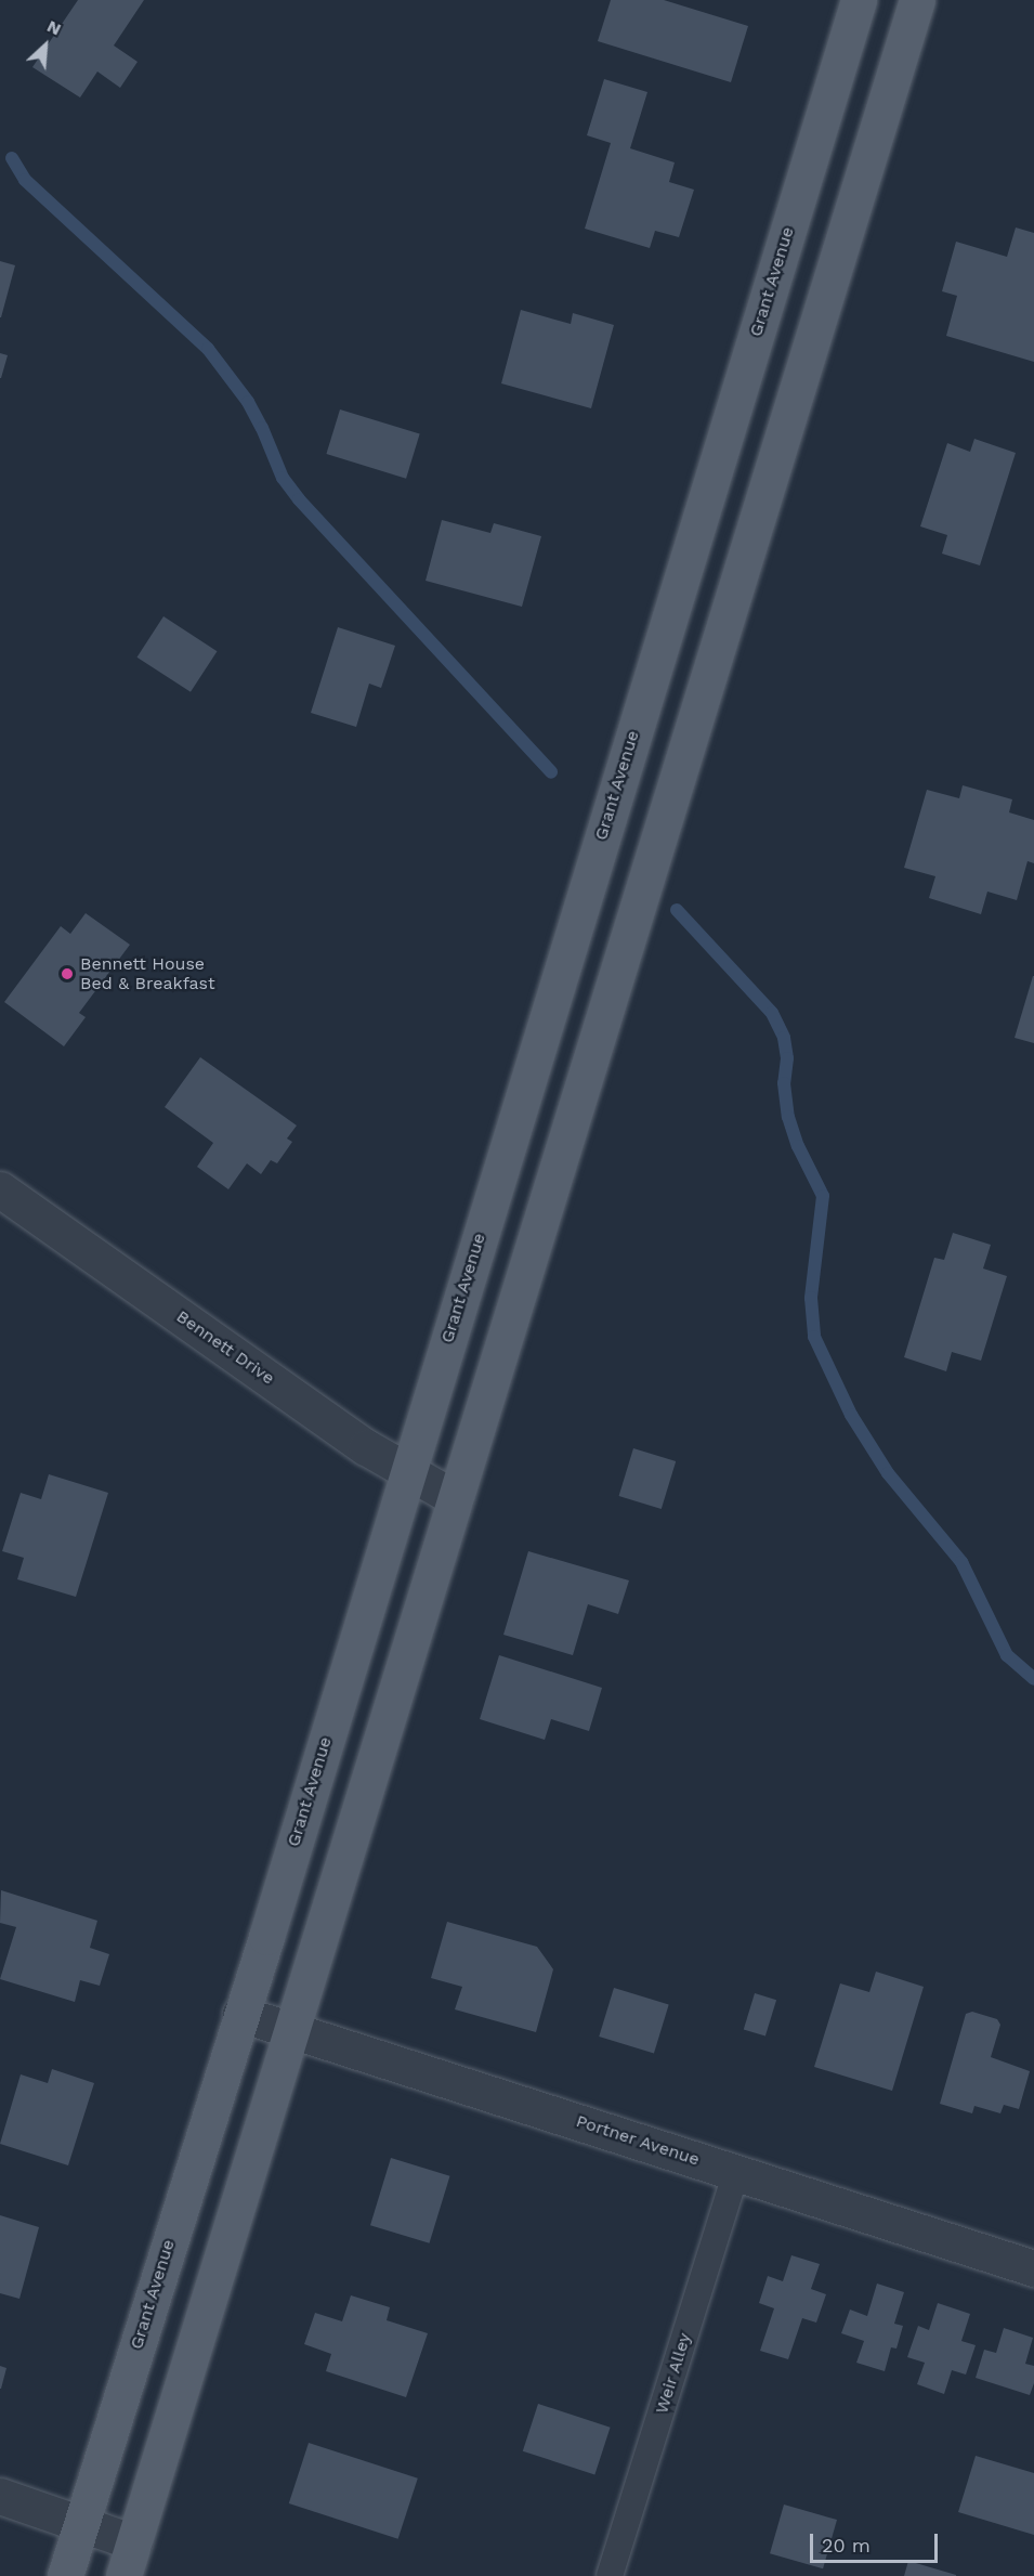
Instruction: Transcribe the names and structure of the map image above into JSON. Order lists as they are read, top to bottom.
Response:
{
  "streets": {
    "main road": ["Grant Avenue"],
    "street": ["Bennett Drive", "Portner Avenue"],
    "lane": ["Weir Alley"]
  },
  "crossings": [
    ["Grant Avenue", "Bennett Drive"],
    ["Grant Avenue", "Portner Avenue"],
    ["Portner Avenue", "Weir Alley"]
  ],
  "places": ["Bennett House Bed & Breakfast"],
  "scale_bar": "20 m",
  "north": "top right"
}
